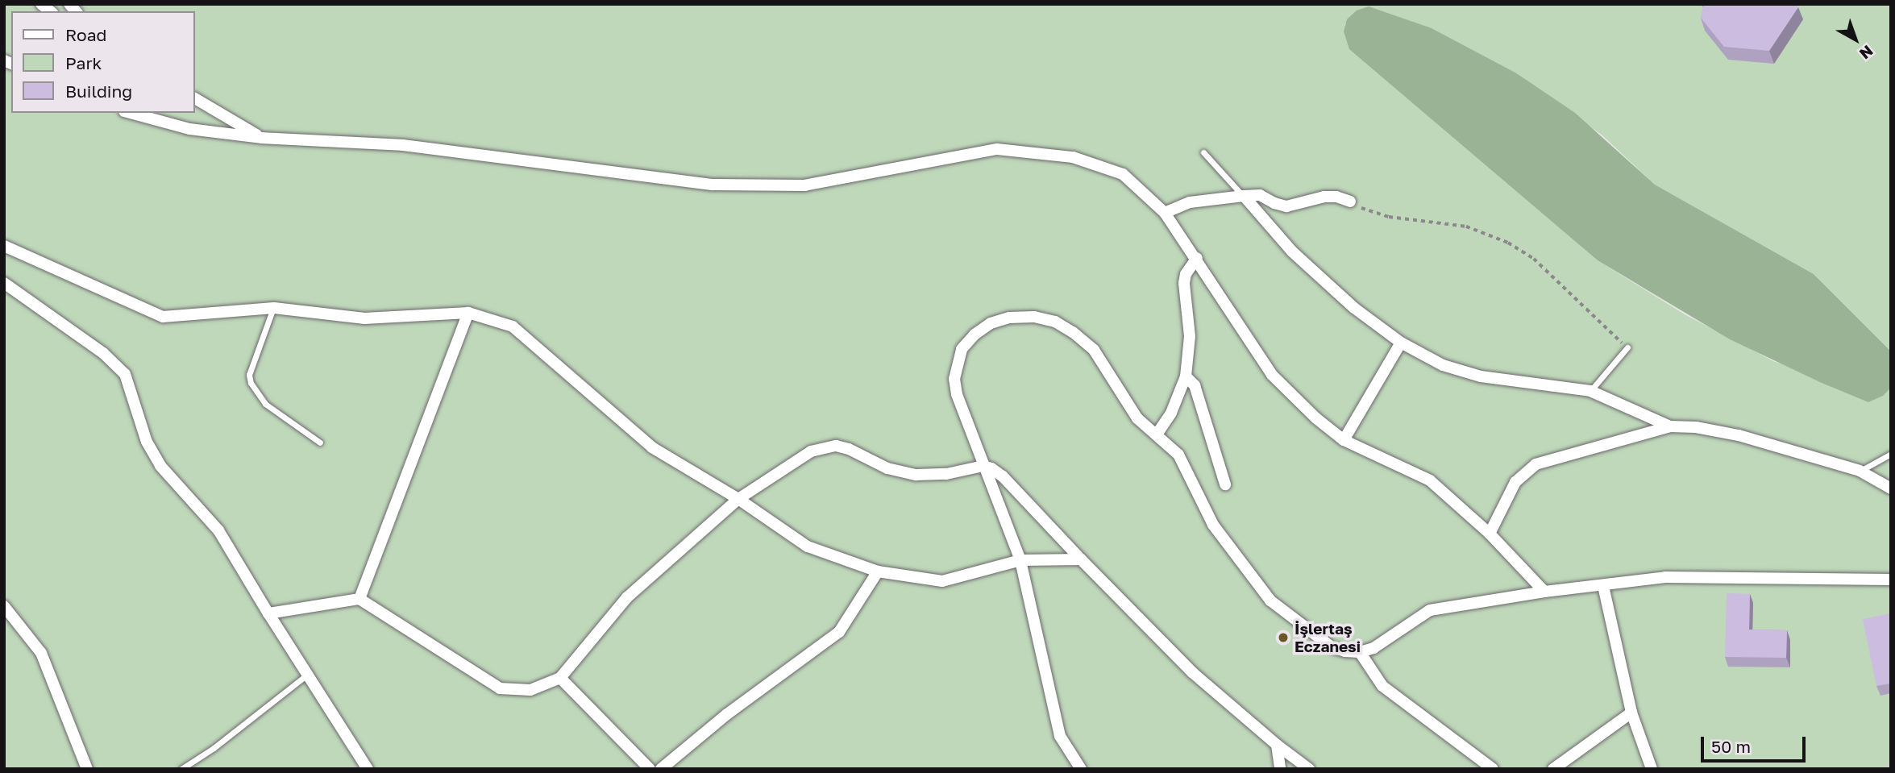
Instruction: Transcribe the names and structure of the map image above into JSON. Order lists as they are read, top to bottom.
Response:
{
  "places": ["İşlertaş Eczanesi"],
  "legend": ["Road", "Park", "Building"],
  "scale_bar": "50 m",
  "north": "bottom right"
}
